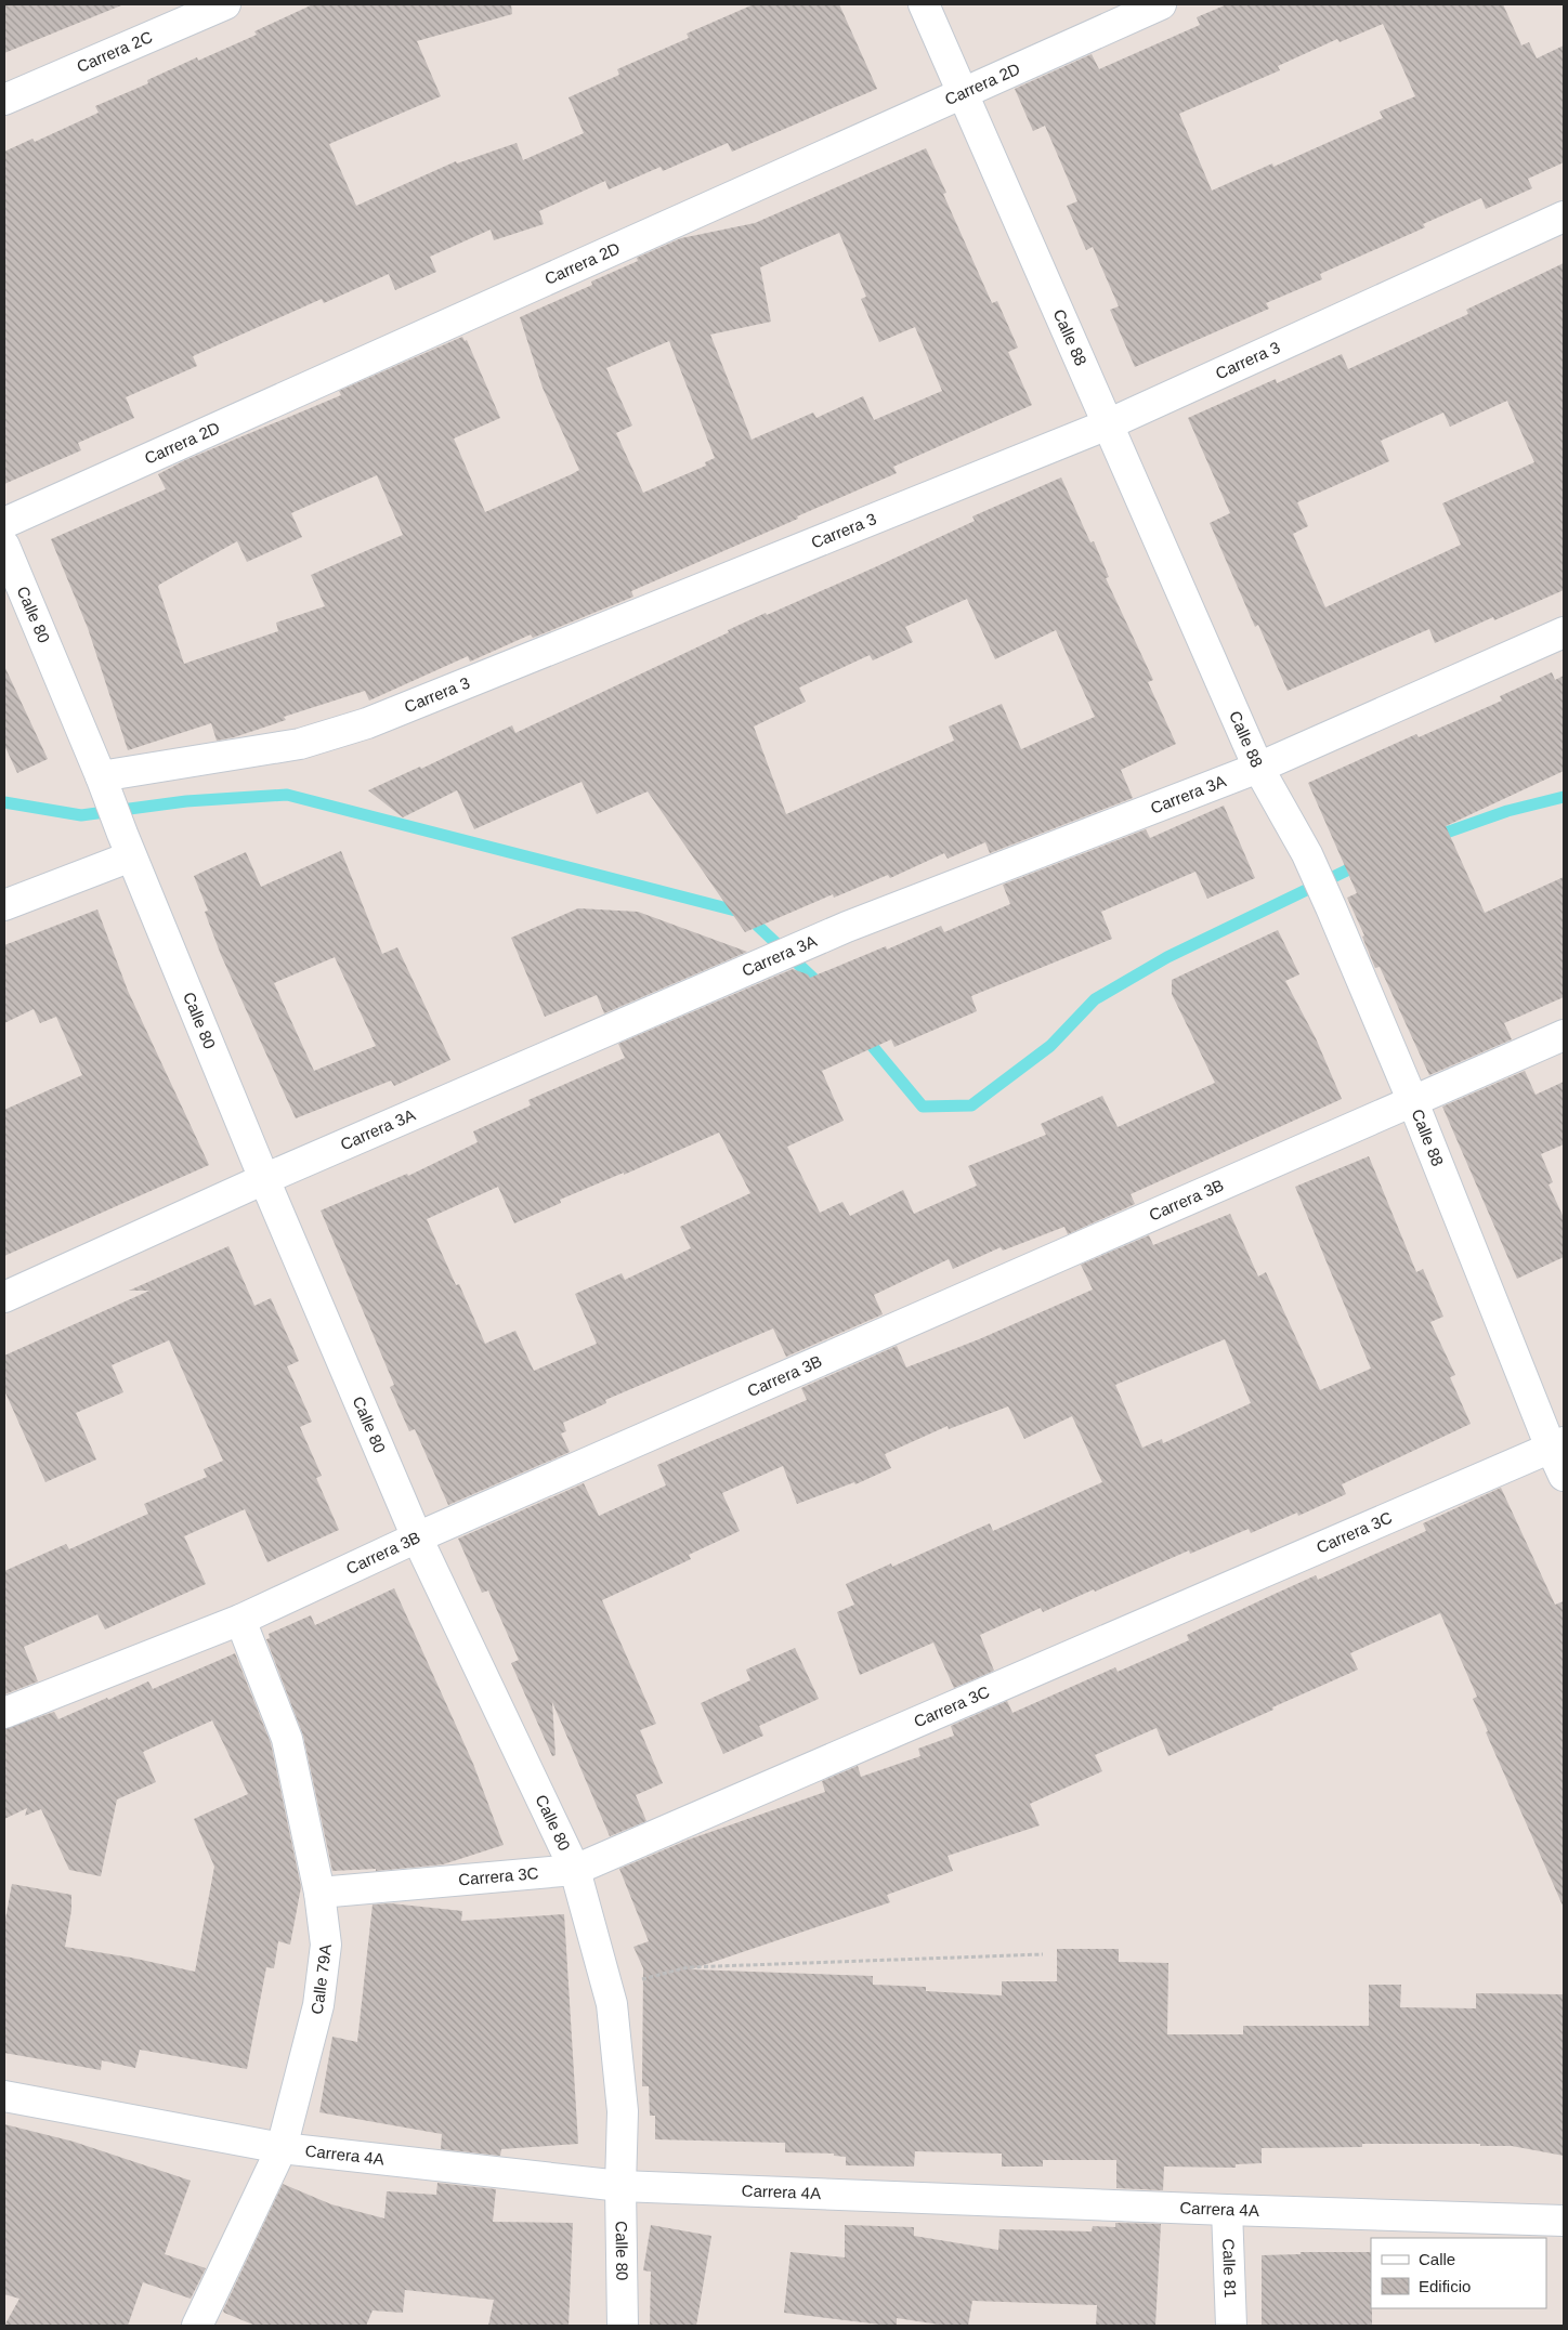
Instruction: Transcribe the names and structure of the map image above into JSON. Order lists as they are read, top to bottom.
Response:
{
  "streets": {
    "street": [
      "Carrera 2C",
      "Carrera 2D",
      "Calle 88",
      "Carrera 3",
      "Calle 80",
      "Carrera 3A",
      "Carrera 3B",
      "Carrera 3C",
      "Calle 79A",
      "Carrera 4A",
      "Calle 81"
    ]
  },
  "crossings": [
    ["Carrera 2D", "Calle 88"],
    ["Calle 88", "Carrera 3"],
    ["Calle 88", "Carrera 3A"],
    ["Calle 88", "Carrera 3B"],
    ["Calle 88", "Carrera 3C"],
    ["Carrera 3", "Calle 80"],
    ["Calle 80", "Carrera 3A"],
    ["Calle 80", "Carrera 3B"],
    ["Calle 80", "Carrera 3C"],
    ["Calle 80", "Carrera 4A"],
    ["Carrera 3B", "Calle 79A"],
    ["Carrera 3C", "Calle 79A"],
    ["Calle 79A", "Carrera 4A"],
    ["Carrera 4A", "Calle 81"]
  ],
  "legend": ["Calle", "Edificio"]
}
